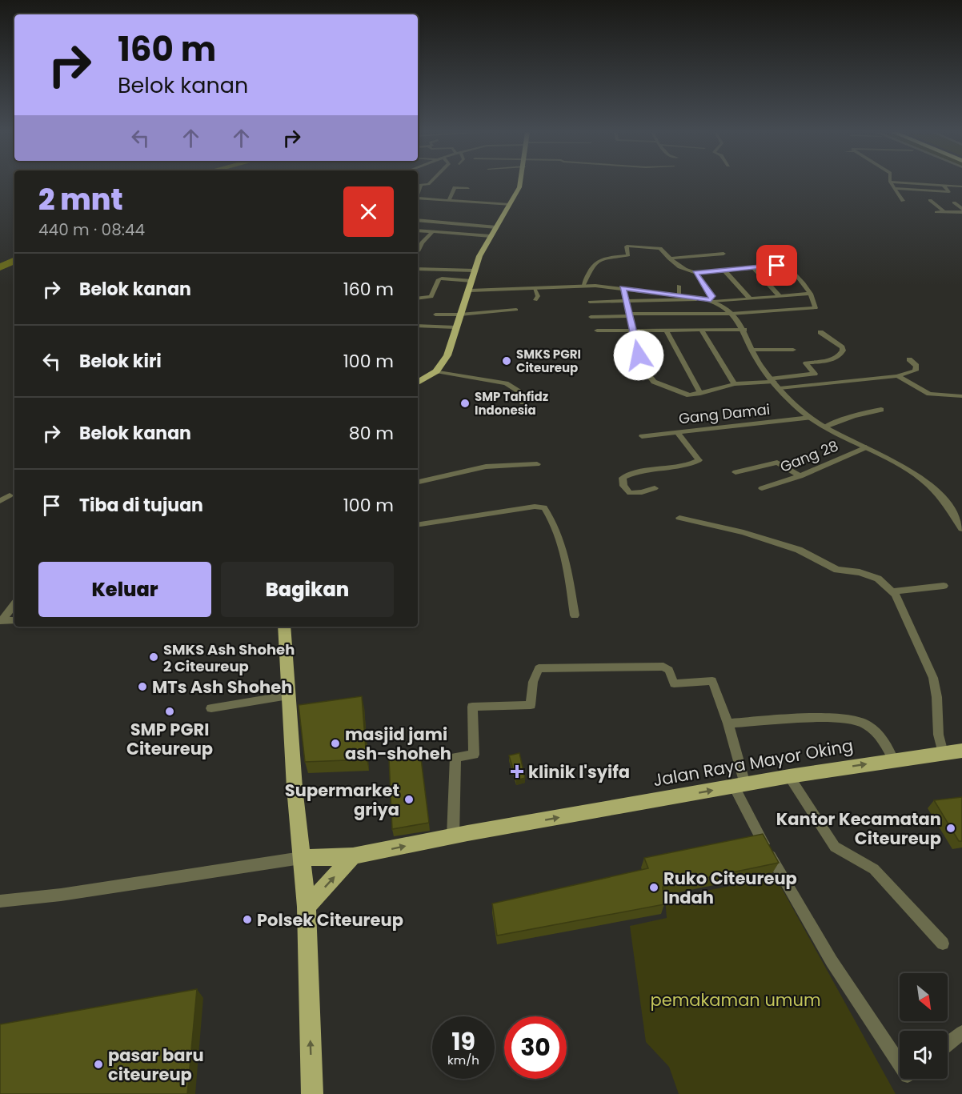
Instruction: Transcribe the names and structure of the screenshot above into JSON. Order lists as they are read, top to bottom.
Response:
{
  "streets": {
    "main road": ["Jalan Raya Mayor Oking"],
    "street": ["Gang Damai", "Gang 28"]
  },
  "one_way": ["Jalan Raya Mayor Oking"],
  "parks": ["pemakaman umum"],
  "places": {
    "other": [
      "SMKS PGRI Citeureup",
      "SMP Tahfidz Indonesia",
      "SMKS Ash Shoheh 2 Citeureup",
      "MTs Ash Shoheh",
      "SMP PGRI Citeureup",
      "masjid jami ash-shoheh",
      "Supermarket griya",
      "Kantor Kecamatan Citeureup",
      "Ruko Citeureup Indah",
      "Polsek Citeureup",
      "pasar baru citeureup"
    ],
    "health": ["klinik l'syifa"]
  },
  "north": "bottom right",
  "page": {
    "turn": ["160 m", "Belok kanan"],
    "heading": ["2 mnt", "440 m · 08:44"],
    "list": [
      {
        "name": "Belok kanan",
        "value": "160 m"
      },
      {
        "name": "Belok kiri",
        "value": "100 m"
      },
      {
        "name": "Belok kanan",
        "value": "80 m"
      },
      {
        "name": "Tiba di tujuan",
        "value": "100 m"
      }
    ],
    "buttons": ["Keluar", "Bagikan"],
    "speed": "19 km/h",
    "limit": "30"
  }
}
